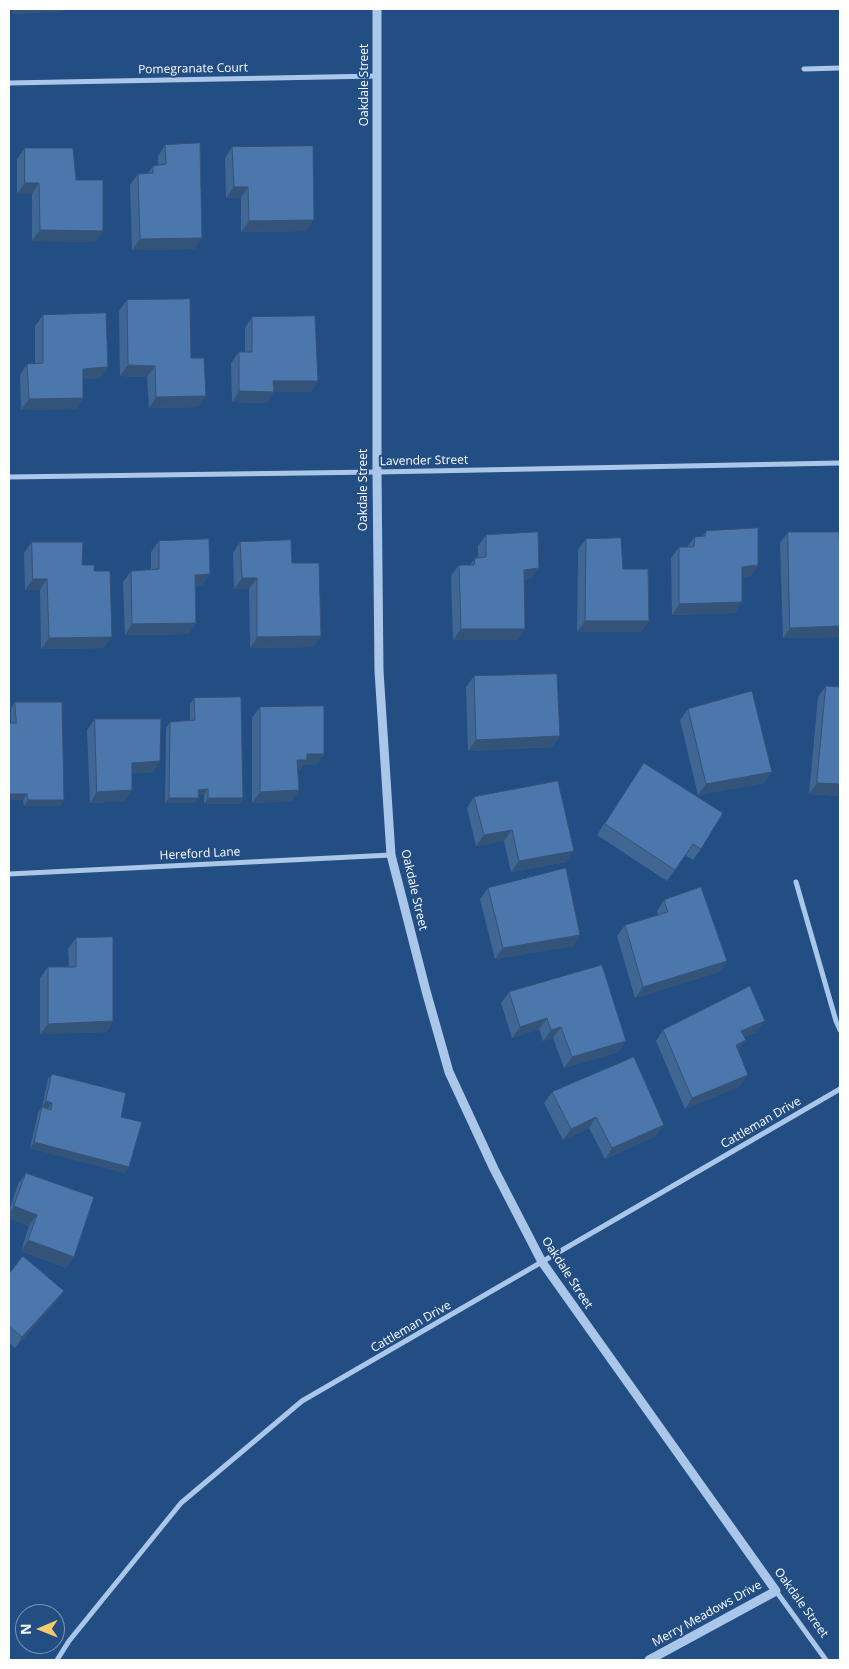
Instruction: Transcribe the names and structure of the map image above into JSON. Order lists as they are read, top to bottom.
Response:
{
  "streets": {
    "street": [
      "Pomegranate Court",
      "Oakdale Street",
      "Lavender Street",
      "Hereford Lane",
      "Cattleman Drive",
      "Merry Meadows Drive"
    ]
  },
  "crossings": [
    ["Pomegranate Court", "Oakdale Street"],
    ["Oakdale Street", "Lavender Street"],
    ["Oakdale Street", "Hereford Lane"],
    ["Oakdale Street", "Cattleman Drive"],
    ["Oakdale Street", "Merry Meadows Drive"]
  ],
  "north": "left"
}
